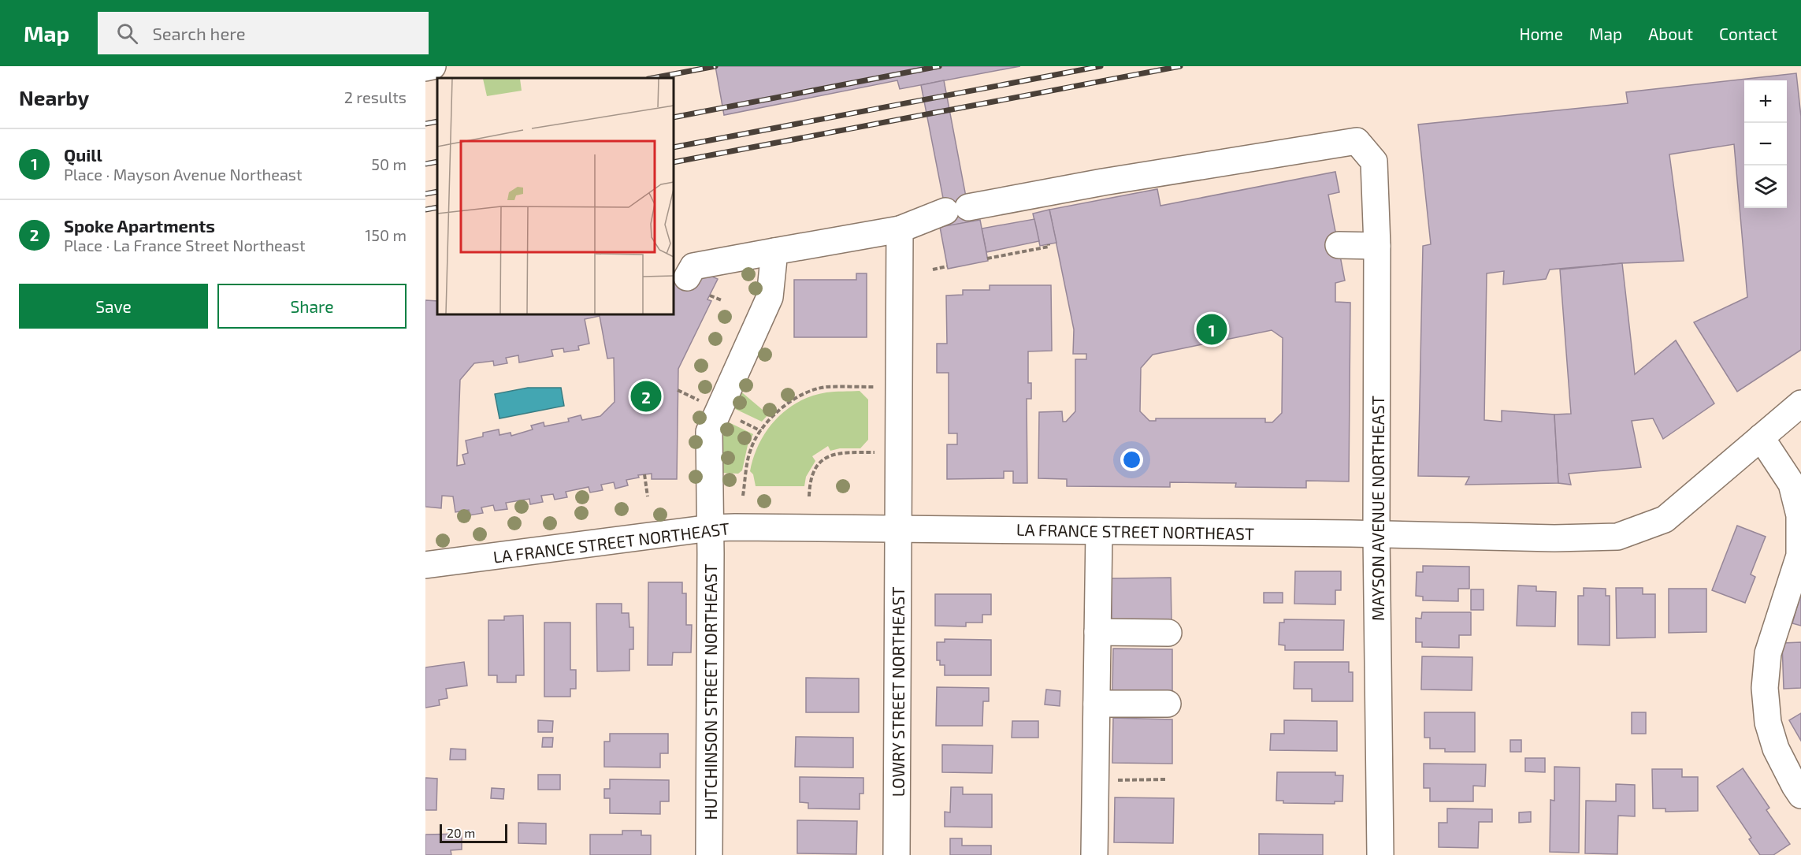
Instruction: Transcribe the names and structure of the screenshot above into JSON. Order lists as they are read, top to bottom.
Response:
{
  "streets": {
    "street": [
      "MAYSON AVENUE NORTHEAST",
      "LA FRANCE STREET NORTHEAST",
      "HUTCHINSON STREET NORTHEAST",
      "LOWRY STREET NORTHEAST"
    ]
  },
  "crossings": [
    ["MAYSON AVENUE NORTHEAST", "LA FRANCE STREET NORTHEAST"],
    ["MAYSON AVENUE NORTHEAST", "LOWRY STREET NORTHEAST"],
    ["LA FRANCE STREET NORTHEAST", "HUTCHINSON STREET NORTHEAST"],
    ["LA FRANCE STREET NORTHEAST", "LOWRY STREET NORTHEAST"]
  ],
  "scale_bar": "20 m",
  "page": {
    "header": "Map",
    "search": "Search here",
    "nav": [
      "Home",
      "Map",
      "About",
      "Contact"
    ],
    "heading": ["Nearby", "2 results"],
    "map_buttons": ["+", "−"],
    "list": [
      {
        "mark": "1",
        "name": "Quill",
        "note": "Place · Mayson Avenue Northeast",
        "value": "50 m"
      },
      {
        "mark": "2",
        "name": "Spoke Apartments",
        "note": "Place · La France Street Northeast",
        "value": "150 m"
      }
    ],
    "buttons": ["Save", "Share"],
    "pins": ["1", "2"],
    "scale": "20 m"
  }
}
